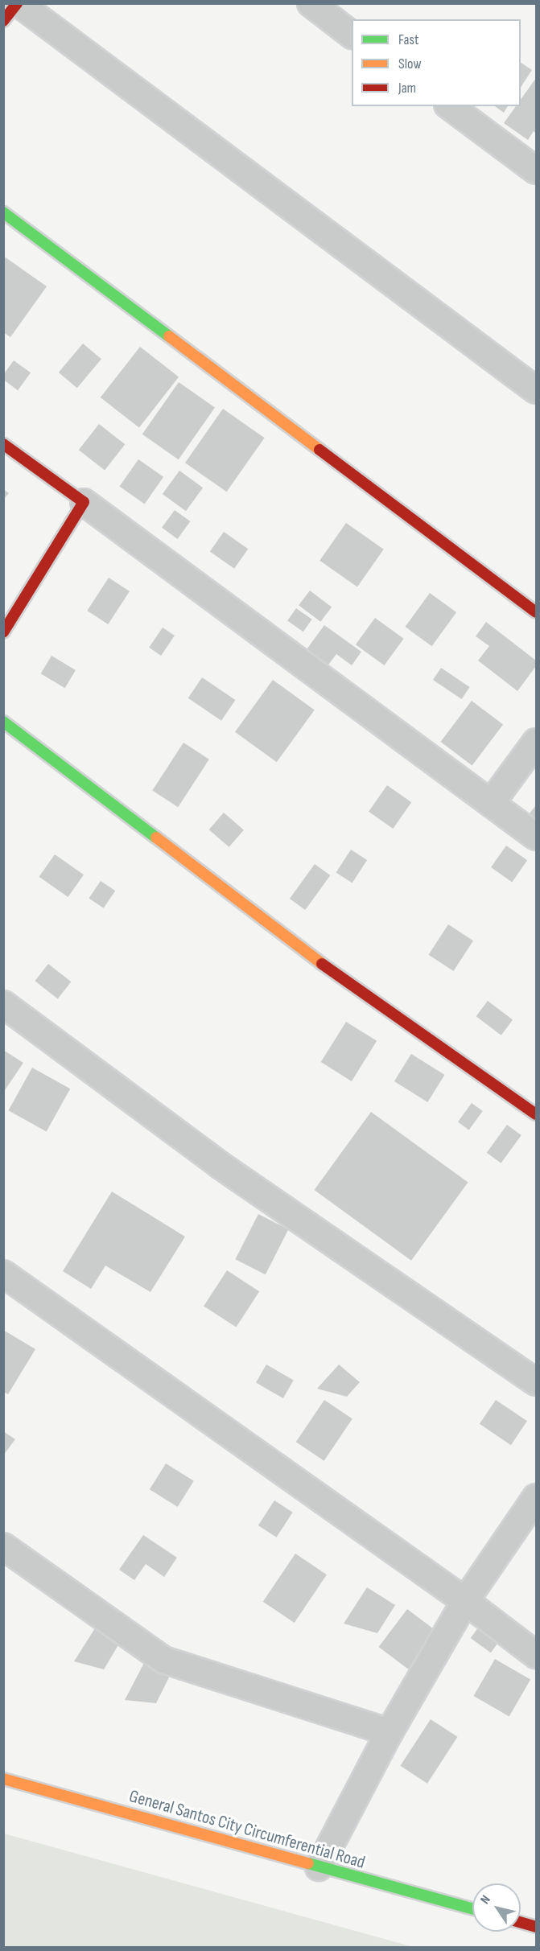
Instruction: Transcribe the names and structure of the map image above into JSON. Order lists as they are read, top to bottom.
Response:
{
  "streets": {
    "street": ["General Santos City Circumferential Road"]
  },
  "legend": ["Fast", "Slow", "Jam"],
  "north": "top left"
}
